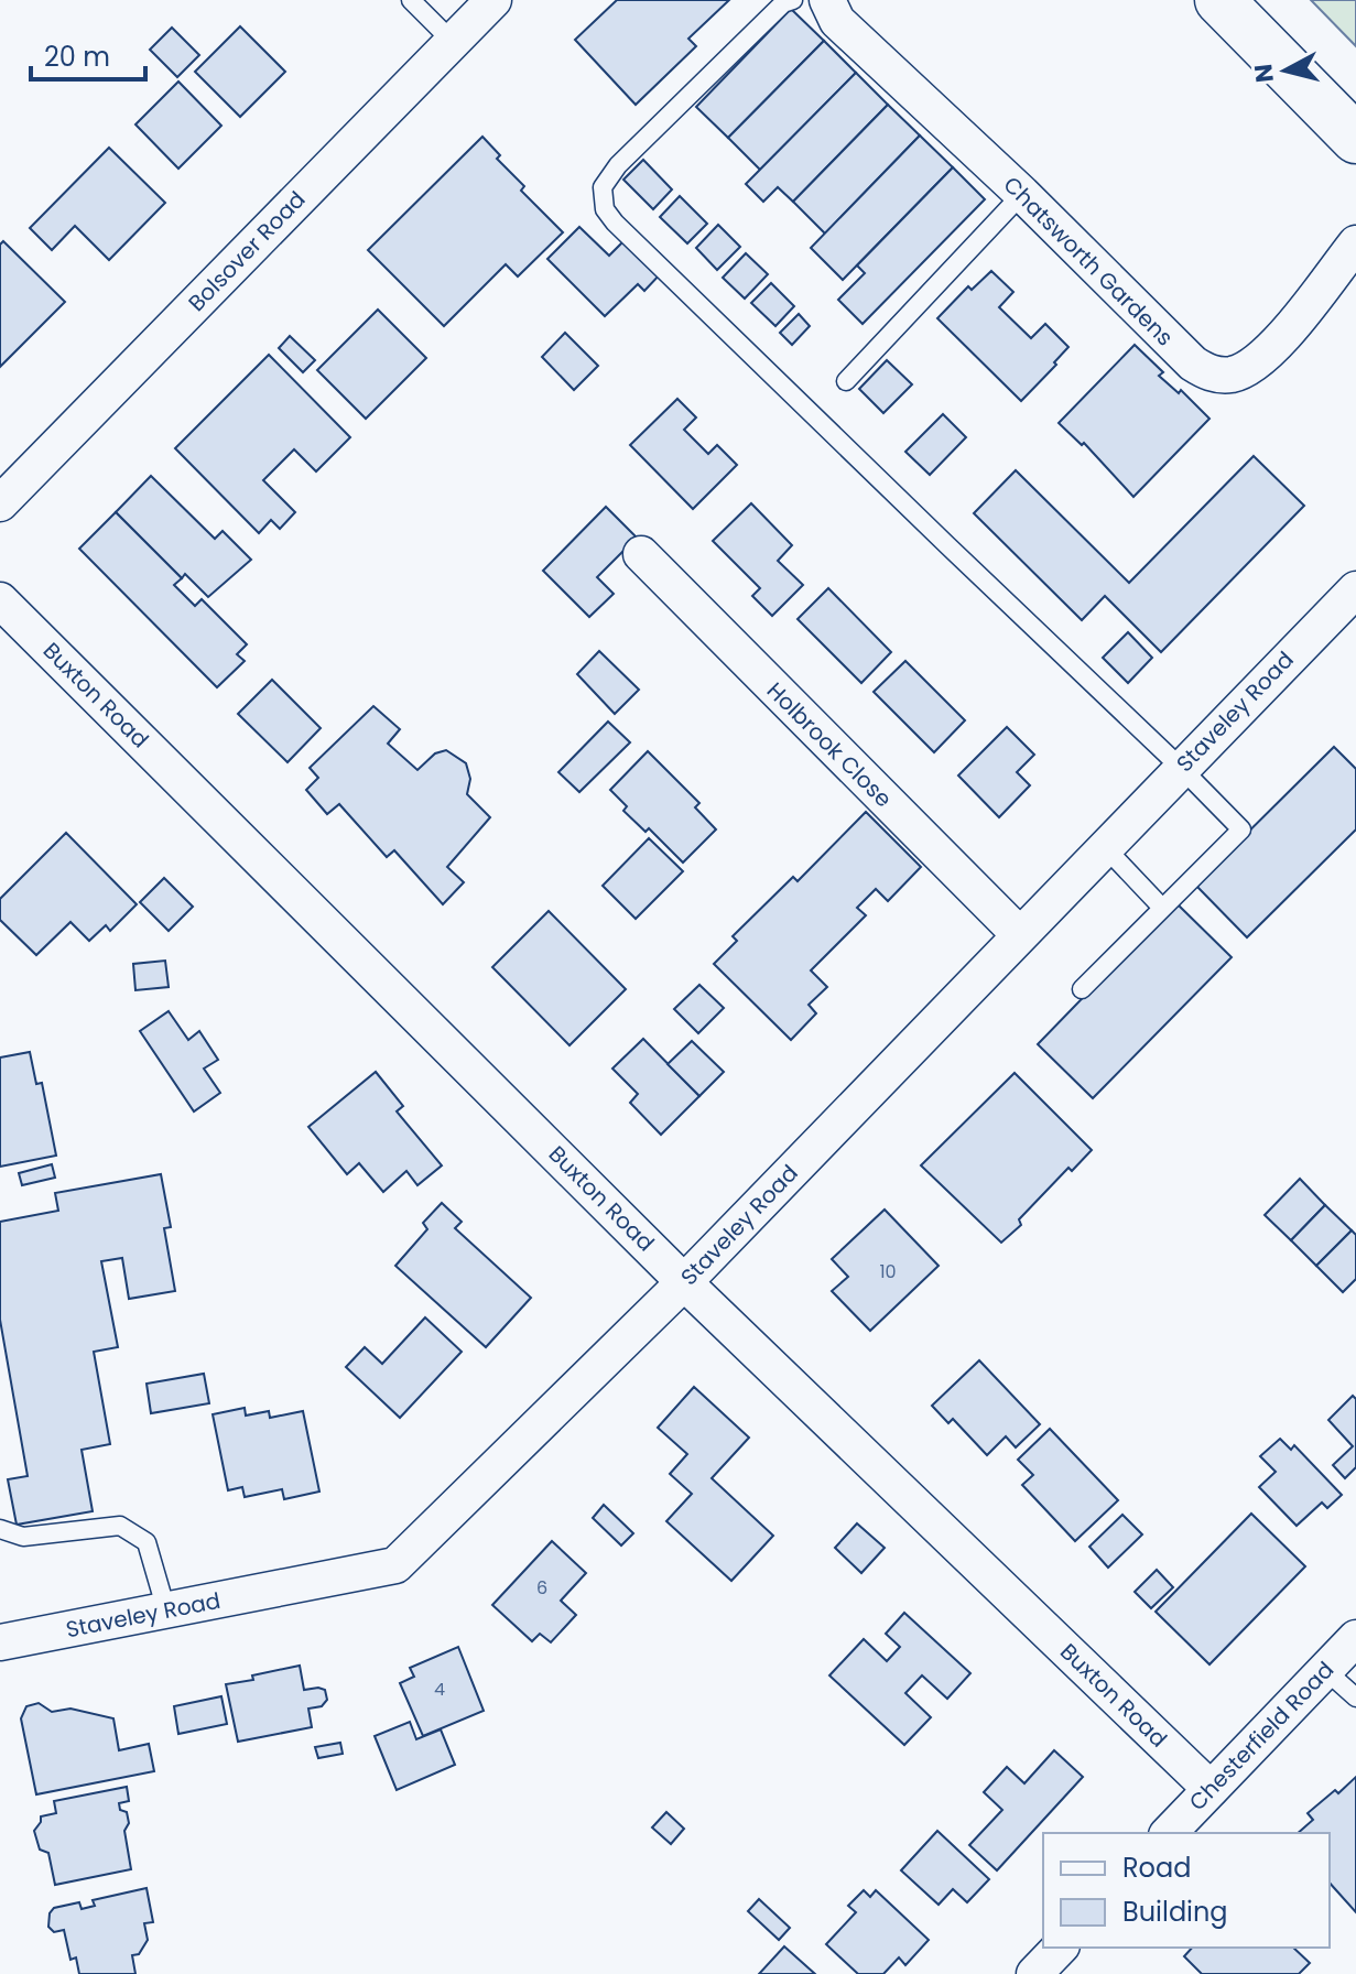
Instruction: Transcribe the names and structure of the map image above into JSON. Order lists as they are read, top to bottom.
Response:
{
  "streets": {
    "street": [
      "Bolsover Road",
      "Chatsworth Gardens",
      "Buxton Road",
      "Staveley Road",
      "Holbrook Close",
      "Chesterfield Road"
    ]
  },
  "crossings": [
    ["Buxton Road", "Staveley Road"],
    ["Buxton Road", "Chesterfield Road"],
    ["Staveley Road", "Holbrook Close"]
  ],
  "house_numbers": ["10", "6", "4"],
  "legend": ["Road", "Building"],
  "scale_bar": "20 m",
  "north": "left"
}
